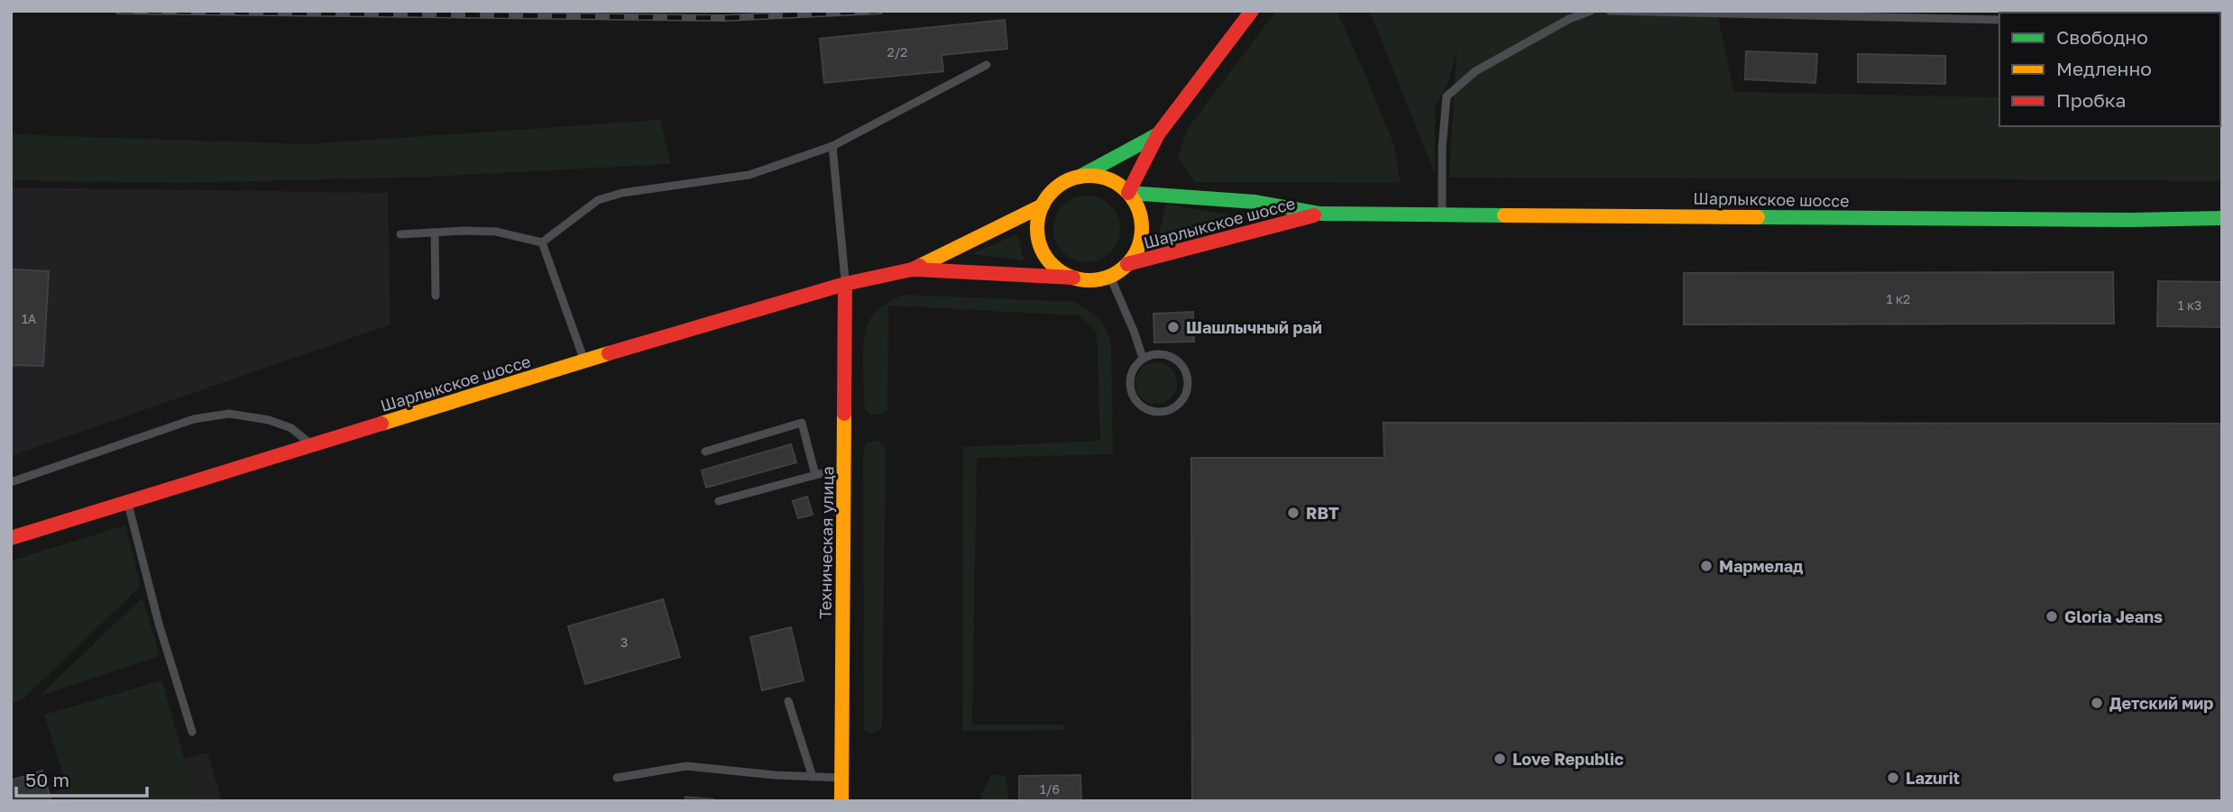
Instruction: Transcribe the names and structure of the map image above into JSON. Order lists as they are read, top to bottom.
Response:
{
  "streets": {
    "main road": ["Шарлыкское шоссе", "Техническая улица"]
  },
  "crossings": [
    ["Шарлыкское шоссе", "Техническая улица"]
  ],
  "places": [
    "Шашлычный рай",
    "RBT",
    "Мармелад",
    "Gloria Jeans",
    "Детский мир",
    "Love Republic",
    "Lazurit"
  ],
  "house_numbers": [
    "2/2",
    "1 к2",
    "1 к3",
    "1А",
    "3",
    "1/6"
  ],
  "legend": ["Свободно", "Медленно", "Пробка"],
  "scale_bar": "50 m"
}
